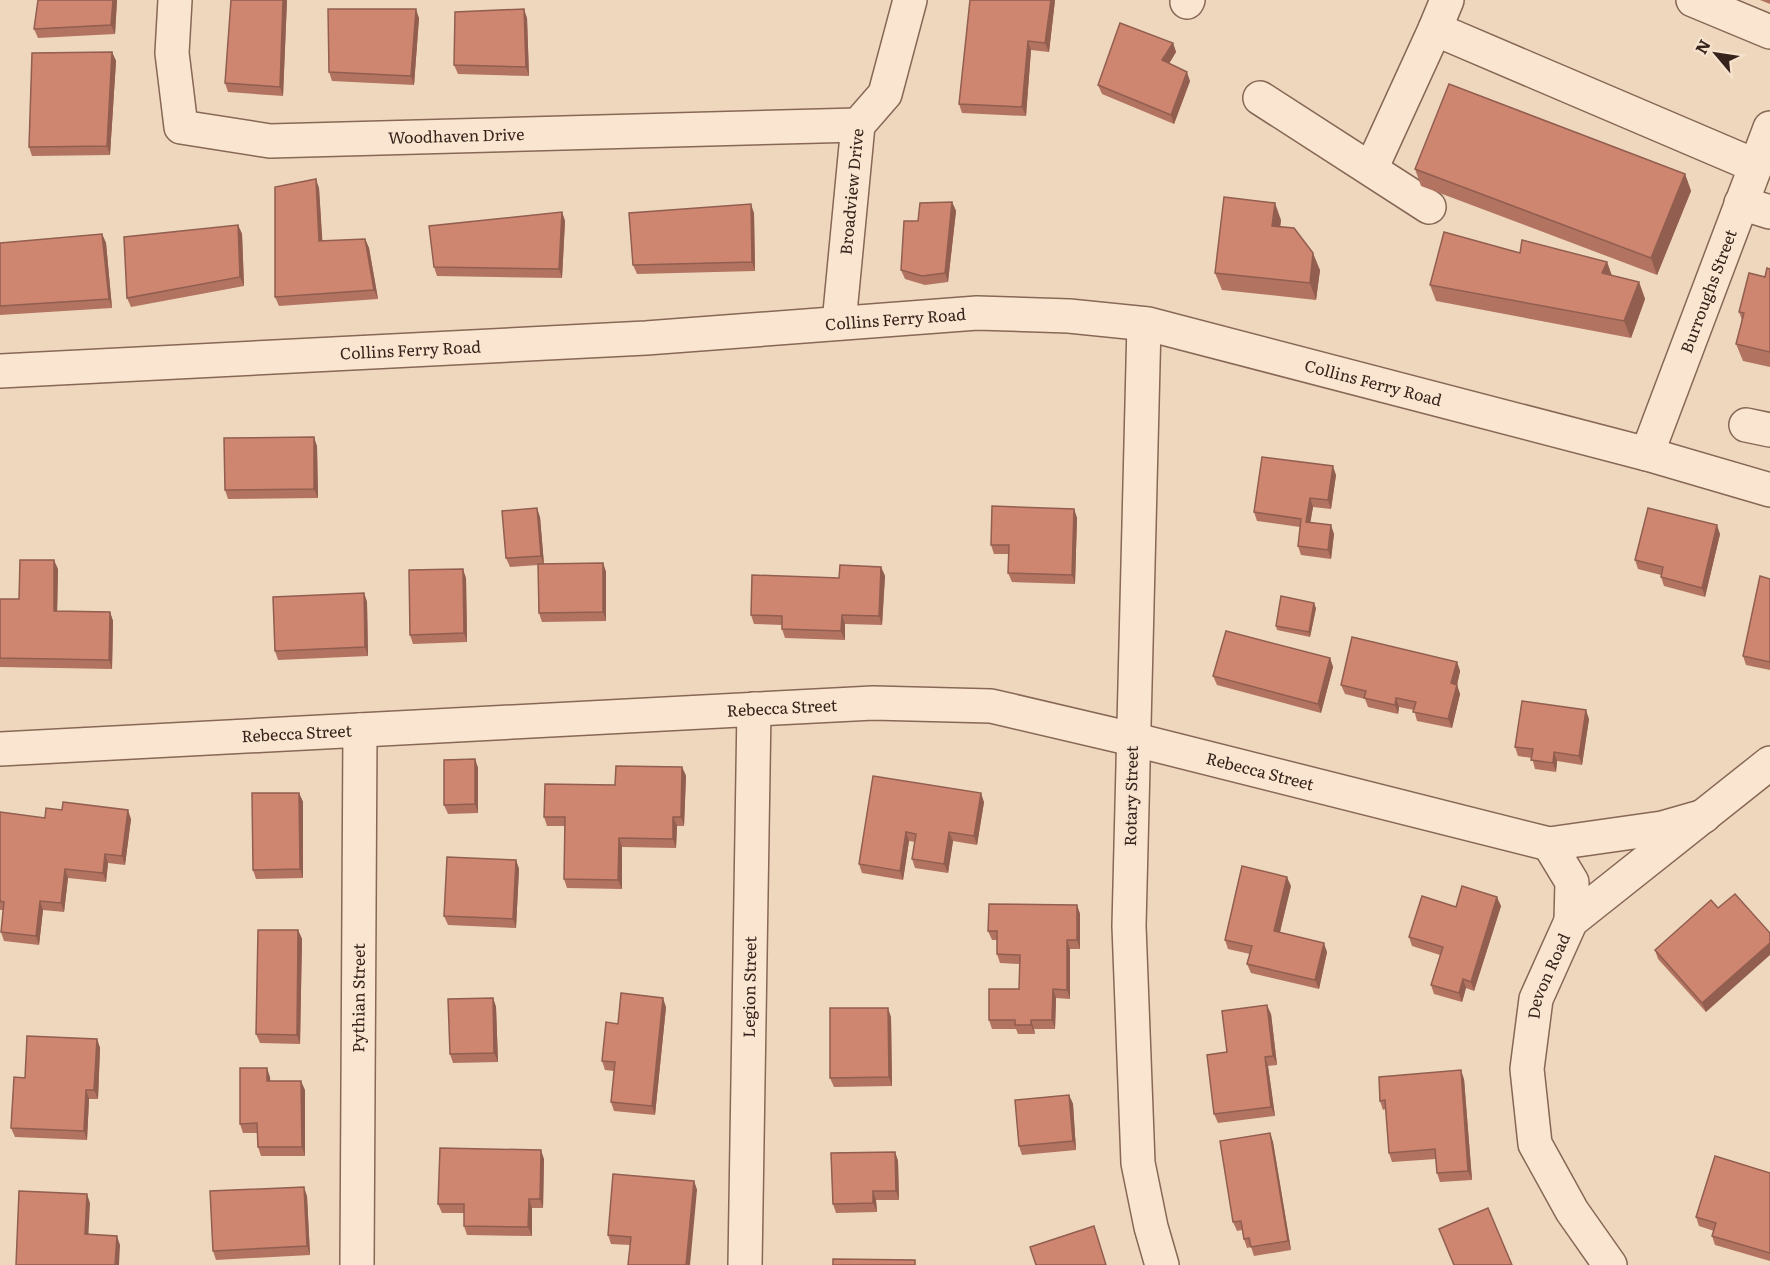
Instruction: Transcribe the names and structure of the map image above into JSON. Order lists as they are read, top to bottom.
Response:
{
  "streets": {
    "street": [
      "Woodhaven Drive",
      "Broadview Drive",
      "Burroughs Street",
      "Collins Ferry Road",
      "Rebecca Street",
      "Rotary Street",
      "Devon Road",
      "Legion Street",
      "Pythian Street"
    ]
  },
  "crossings": [
    ["Woodhaven Drive", "Broadview Drive"],
    ["Broadview Drive", "Collins Ferry Road"],
    ["Burroughs Street", "Collins Ferry Road"],
    ["Collins Ferry Road", "Rotary Street"],
    ["Rebecca Street", "Rotary Street"],
    ["Rebecca Street", "Legion Street"],
    ["Rebecca Street", "Pythian Street"]
  ],
  "north": "top left"
}
